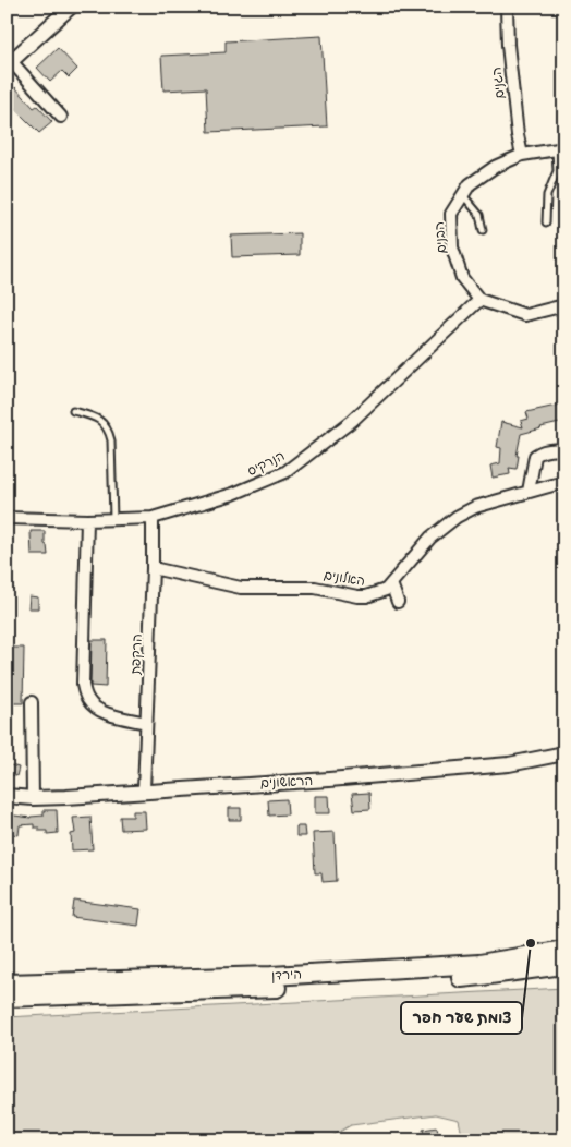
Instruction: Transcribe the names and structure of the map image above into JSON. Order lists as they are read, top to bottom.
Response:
{
  "streets": {
    "highway": ["הירדן"],
    "street": [
      "הגנים",
      "הבנים",
      "הנרקיס",
      "האלונים",
      "הרקפת",
      "הראשונים"
    ]
  },
  "crossings": [
    ["הגנים", "הבנים"],
    ["הבנים", "הנרקיס"],
    ["הנרקיס", "הרקפת"],
    ["האלונים", "הרקפת"],
    ["הרקפת", "הראשונים"]
  ],
  "places": ["צומת שער חפר"]
}
